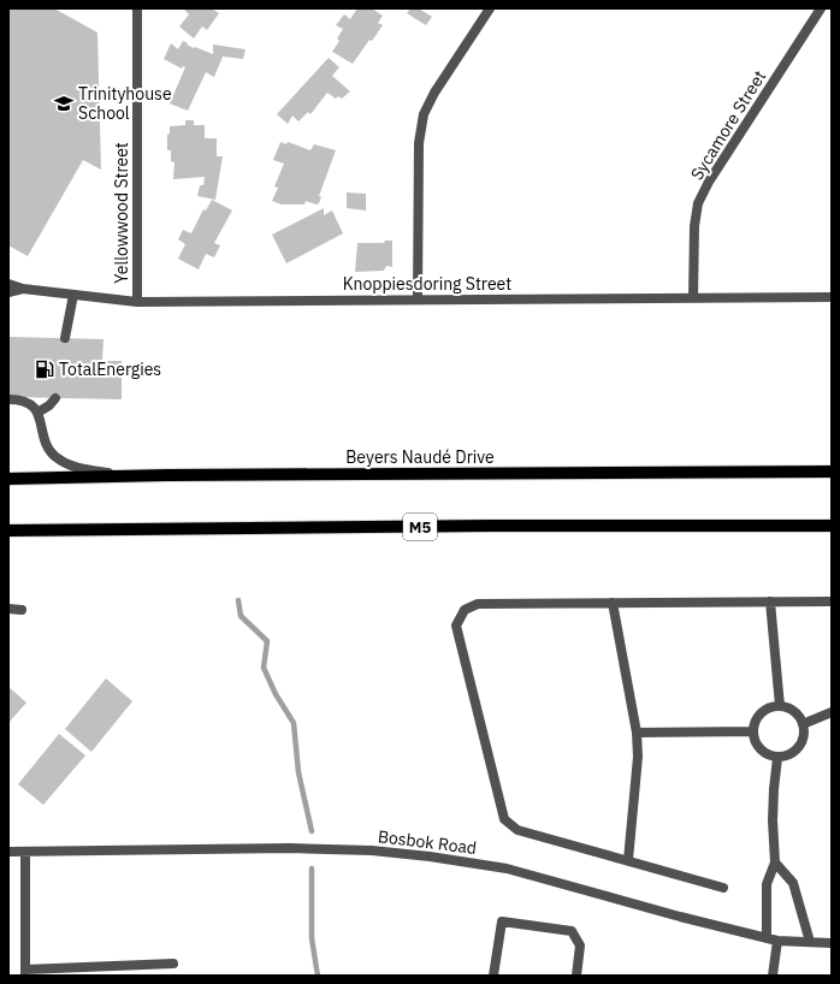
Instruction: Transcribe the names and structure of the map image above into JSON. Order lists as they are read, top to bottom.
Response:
{
  "streets": {
    "main road": ["Beyers Naudé Drive", "M5"],
    "street": [
      "Sycamore Street",
      "Yellowwood Street",
      "Knoppiesdoring Street",
      "Bosbok Road"
    ]
  },
  "crossings": [
    ["Sycamore Street", "Knoppiesdoring Street"],
    ["Yellowwood Street", "Knoppiesdoring Street"]
  ],
  "places": {
    "school or university": ["Trinityhouse School"],
    "fuel station": ["TotalEnergies"]
  }
}
